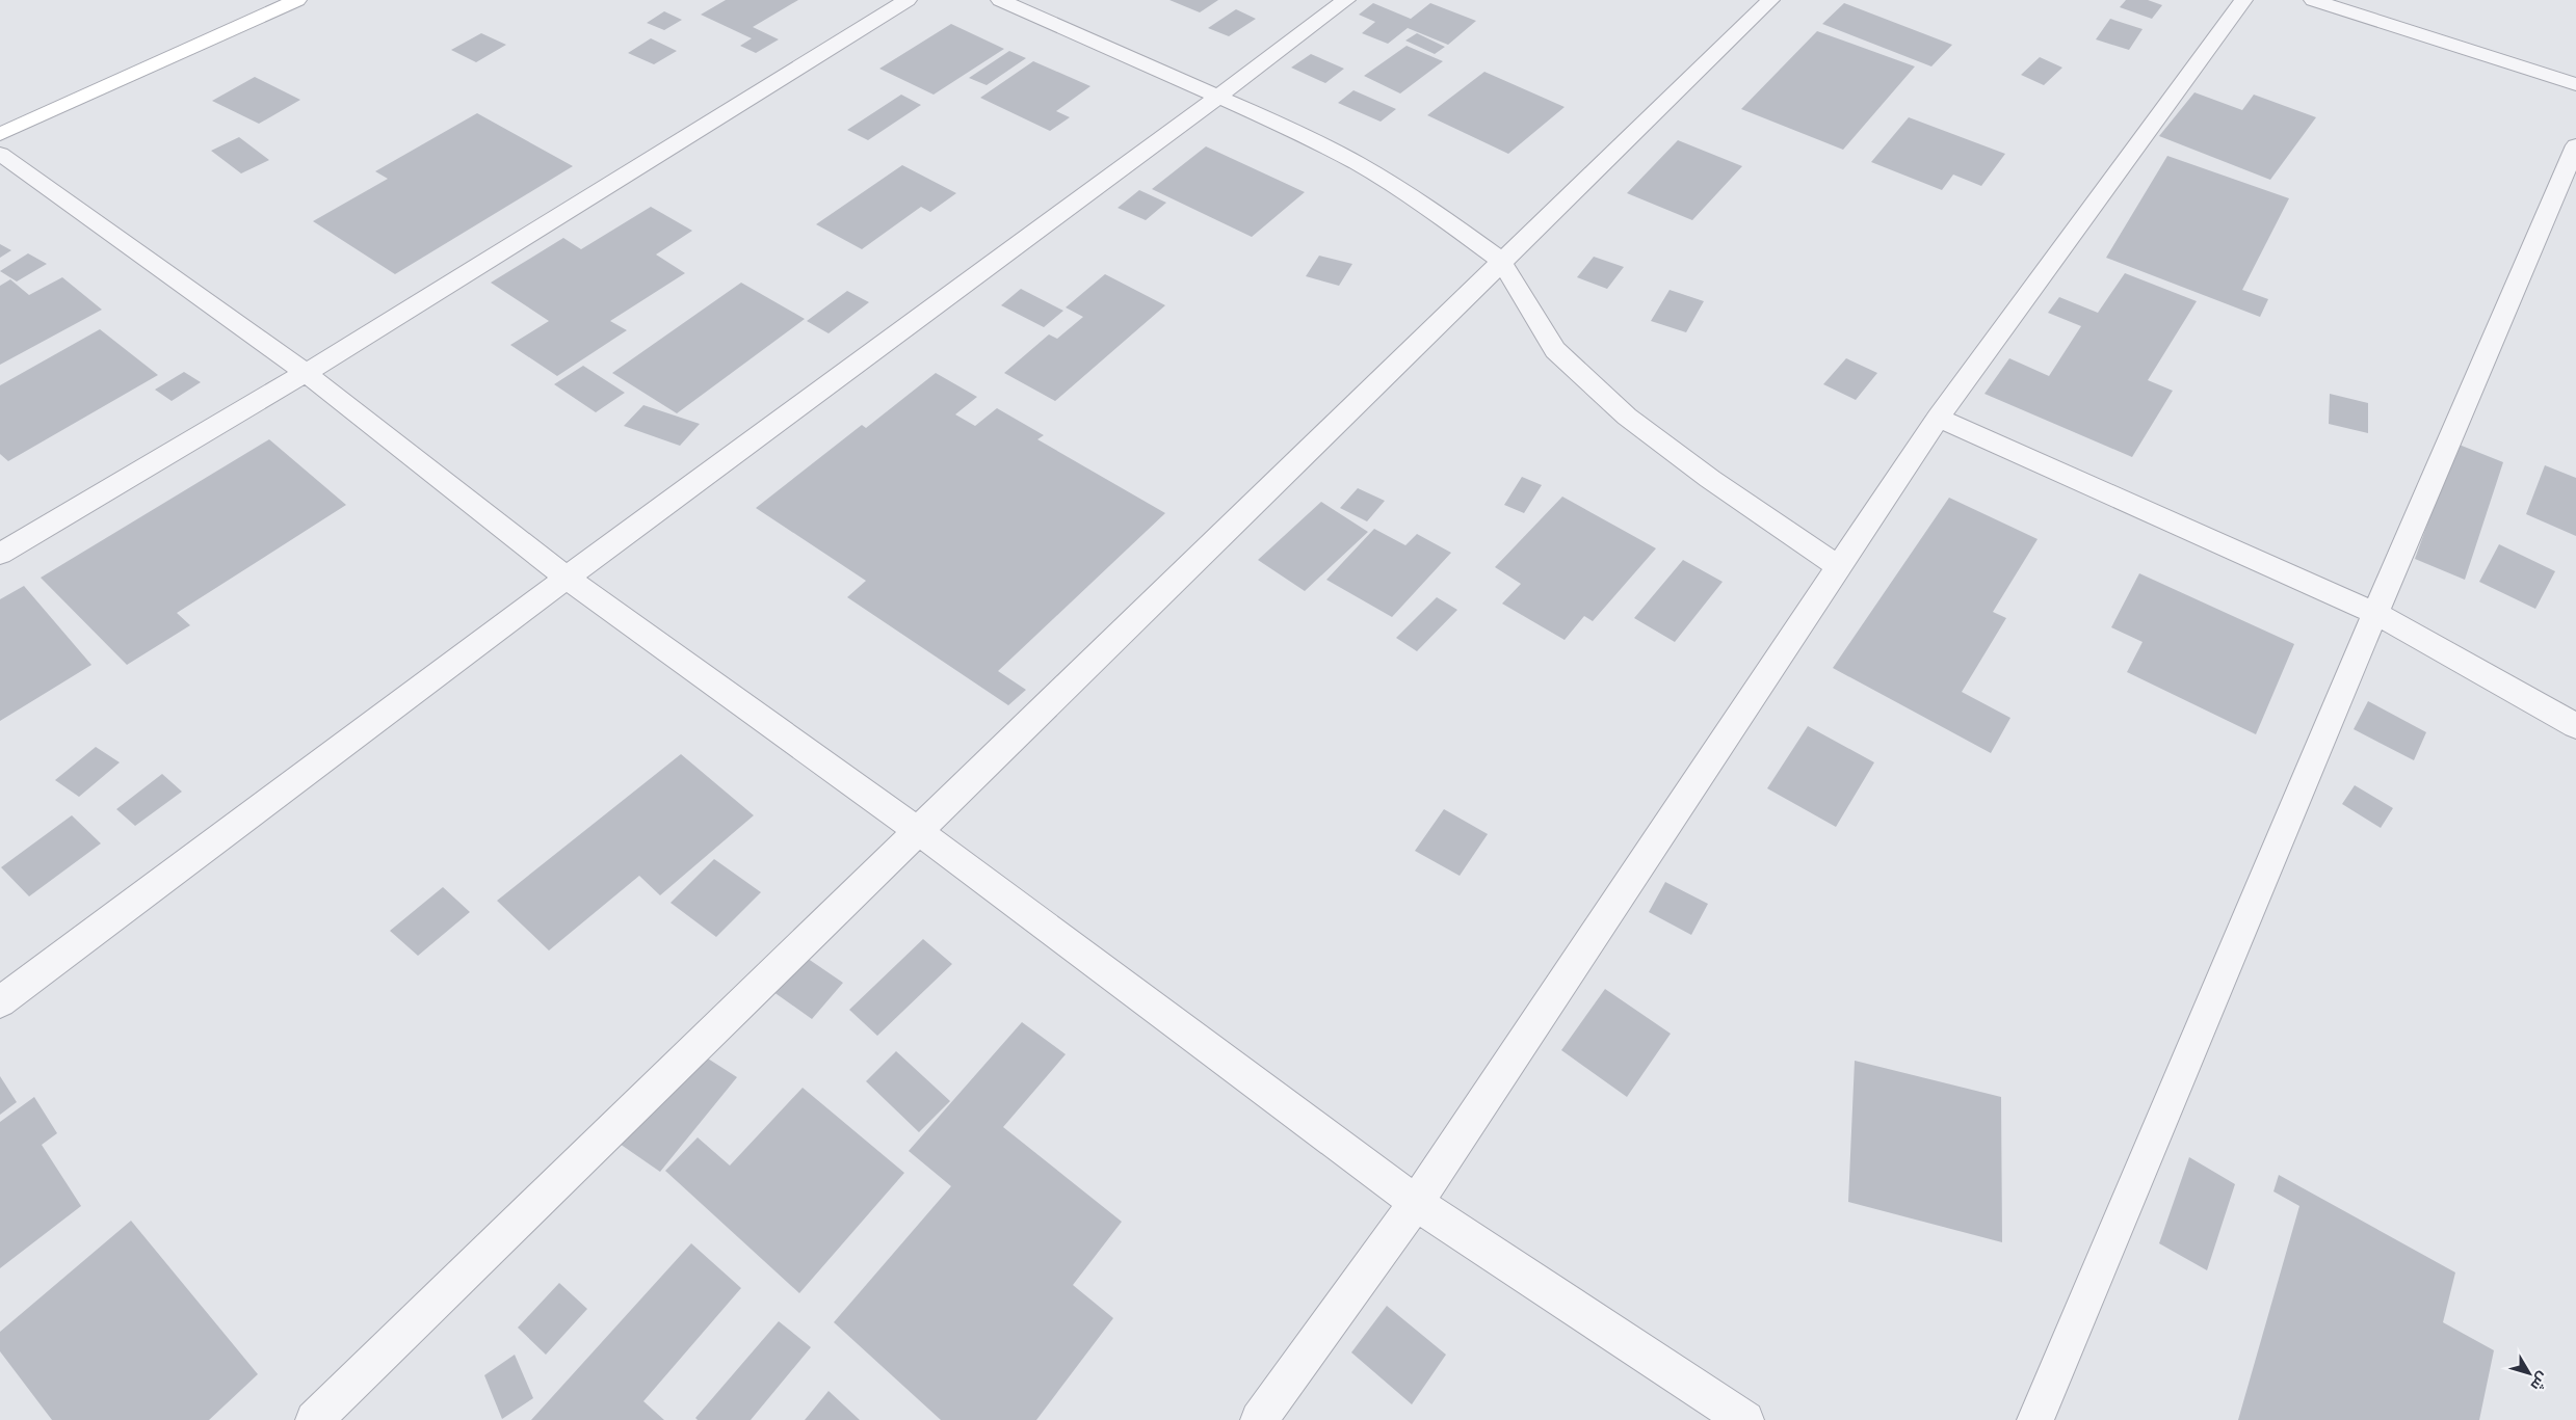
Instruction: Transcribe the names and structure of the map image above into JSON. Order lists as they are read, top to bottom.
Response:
{
  "north": "bottom right"
}
